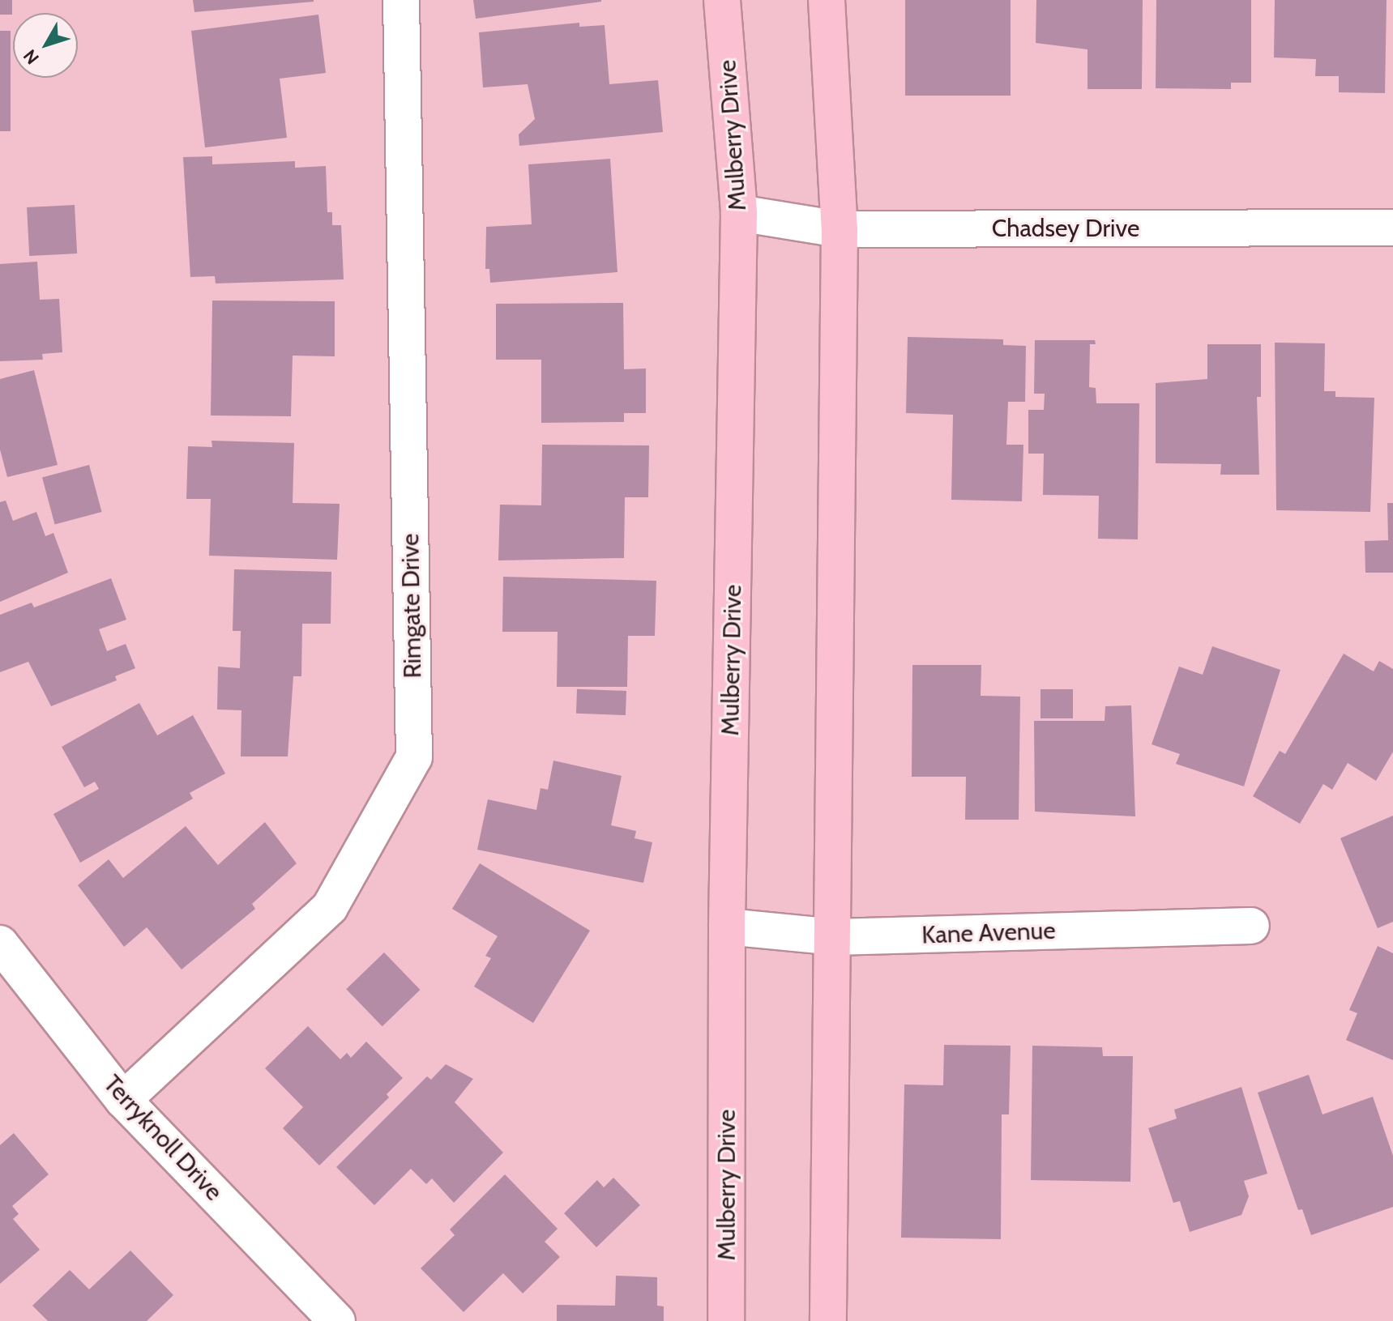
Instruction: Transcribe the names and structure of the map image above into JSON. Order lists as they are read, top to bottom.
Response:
{
  "streets": {
    "main road": ["Mulberry Drive"],
    "street": [
      "Chadsey Drive",
      "Rimgate Drive",
      "Kane Avenue",
      "Terryknoll Drive"
    ]
  },
  "crossings": [
    ["Mulberry Drive", "Chadsey Drive"],
    ["Mulberry Drive", "Kane Avenue"],
    ["Rimgate Drive", "Terryknoll Drive"]
  ],
  "north": "bottom left"
}
